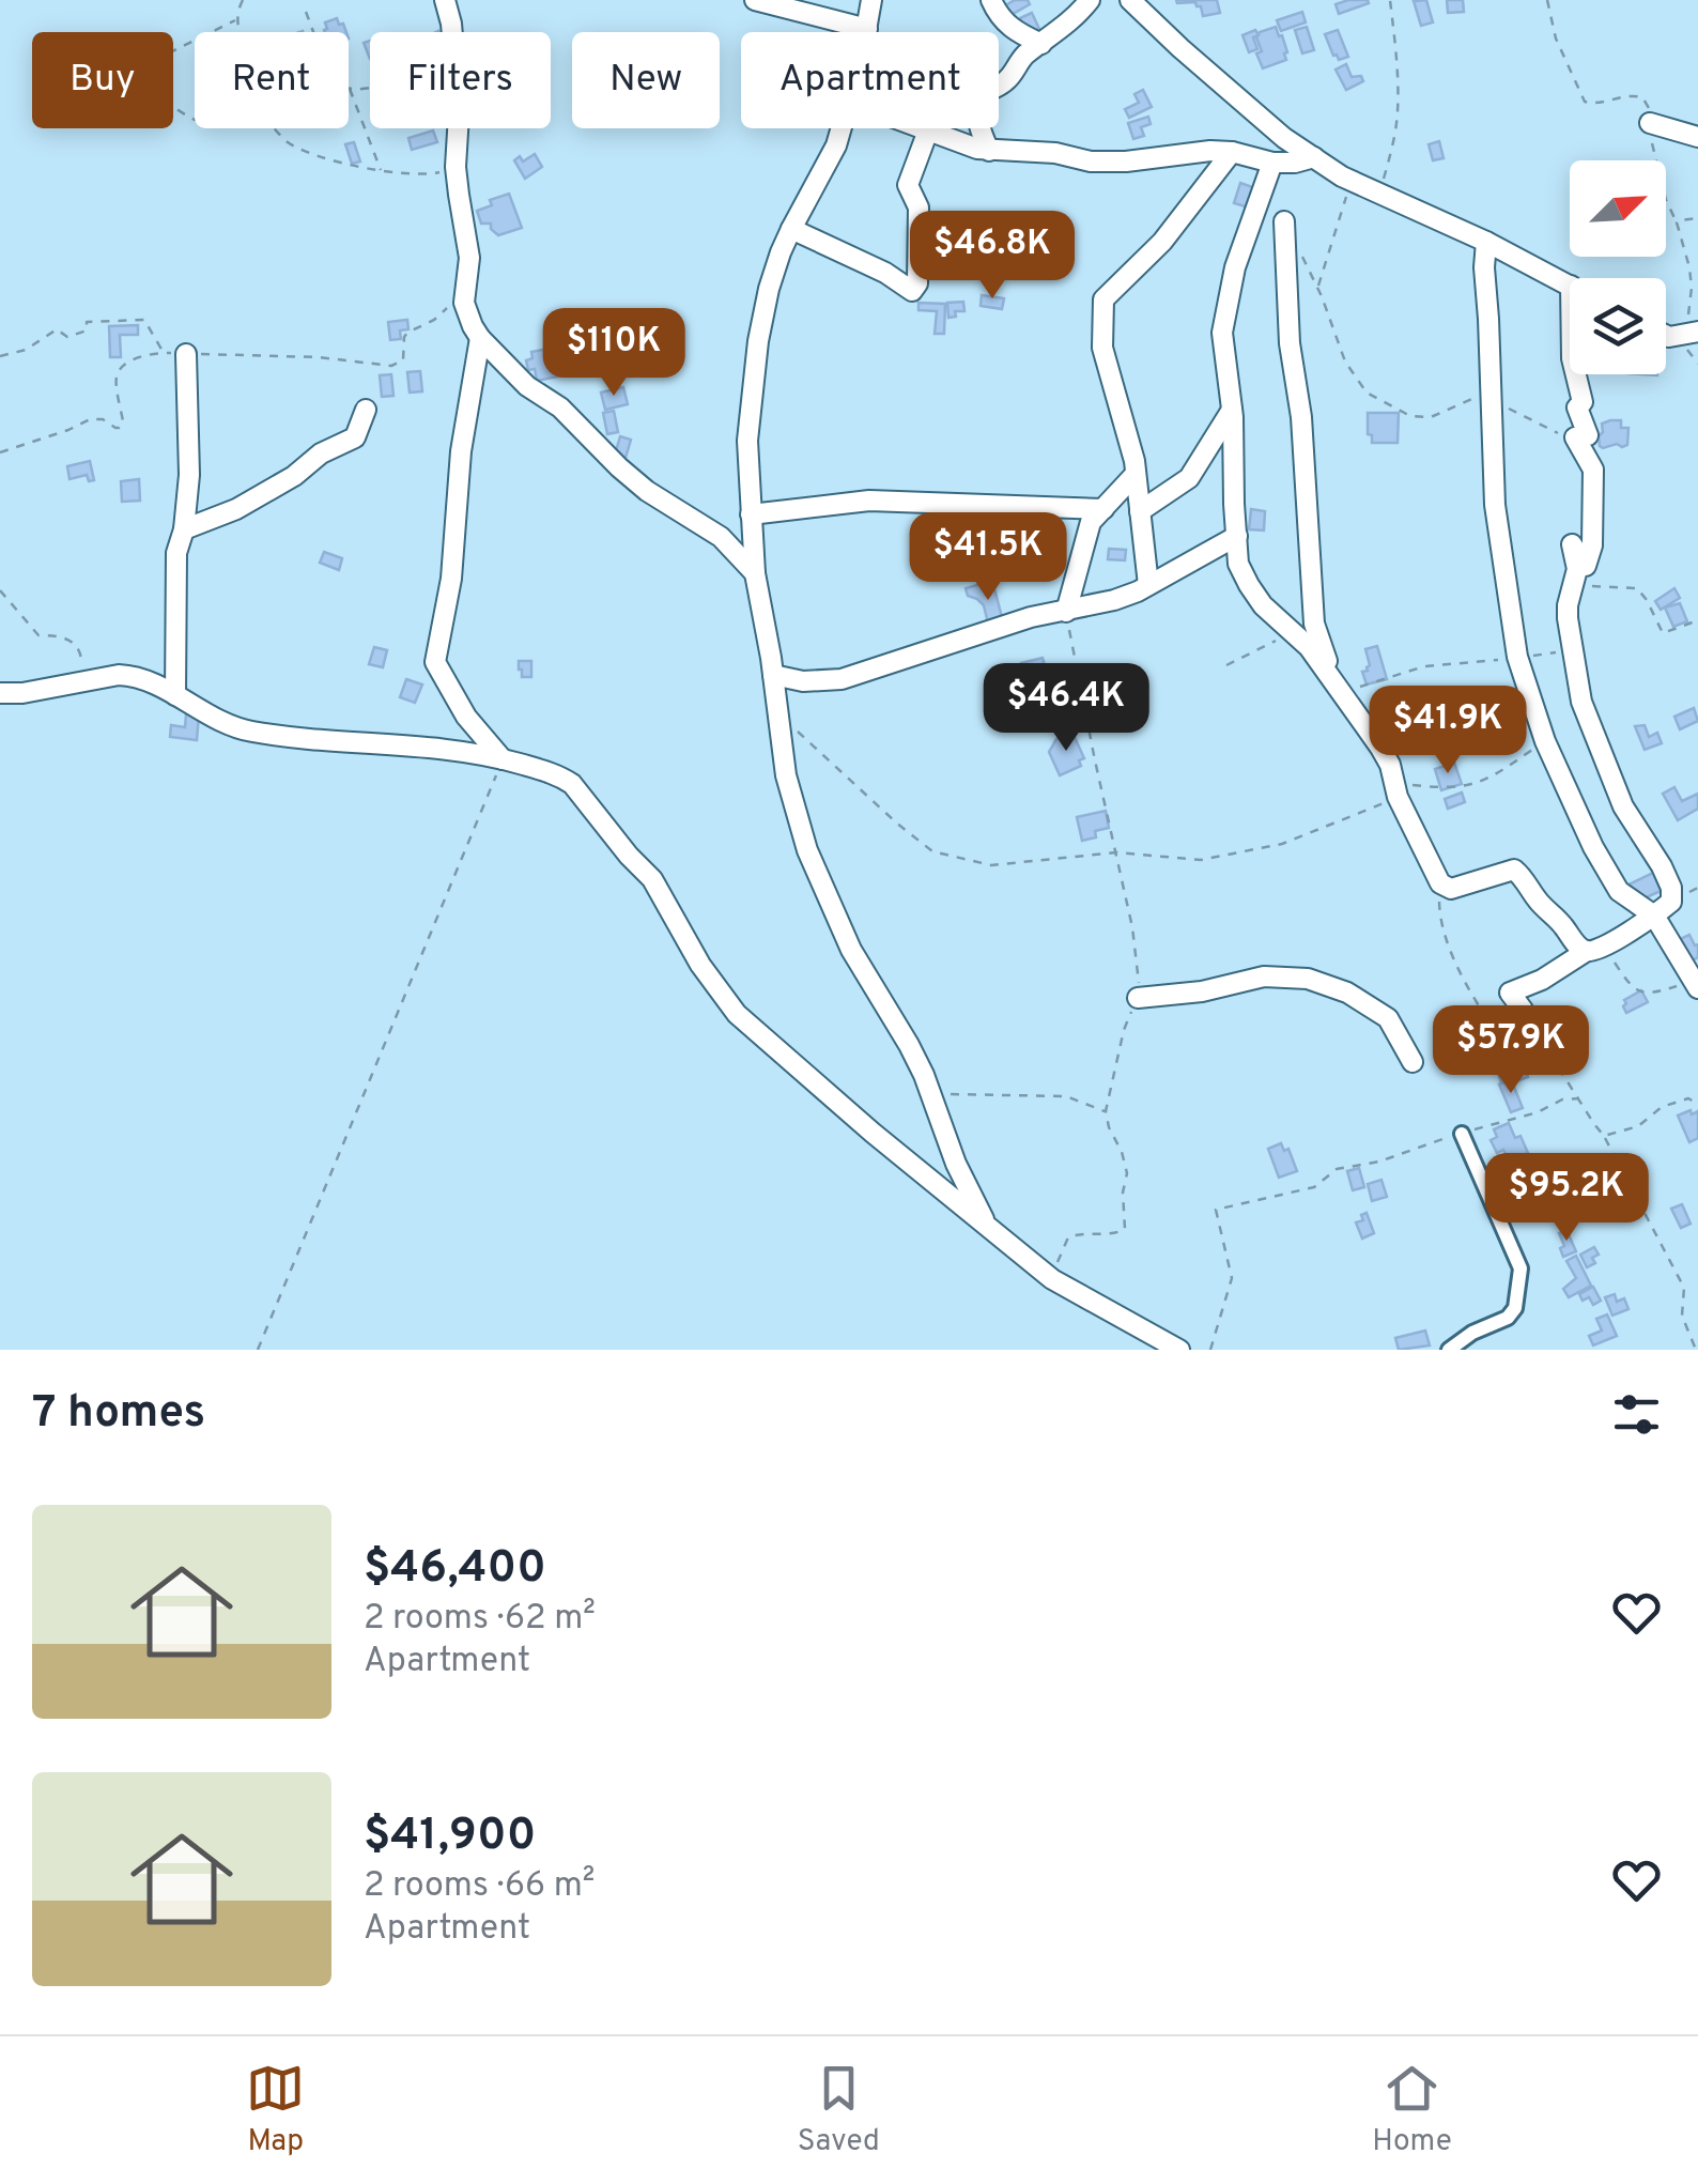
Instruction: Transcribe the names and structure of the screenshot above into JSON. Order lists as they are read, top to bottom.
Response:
{
  "north": "top right",
  "page": {
    "chip": [
      "Buy",
      "Rent",
      "Filters",
      "New",
      "Apartment"
    ],
    "price": [
      "$46.8K",
      "$110K",
      "$41.5K",
      "$46.4K",
      "$41.9K",
      "$57.9K",
      "$95.2K"
    ],
    "heading": "7 homes",
    "list": [
      {
        "name": "$46,400",
        "note": "2 rooms · 62 m² · Apartment"
      },
      {
        "name": "$41,900",
        "note": "2 rooms · 66 m² · Apartment"
      }
    ],
    "tabs": ["Map", "Saved", "Home"]
  }
}
